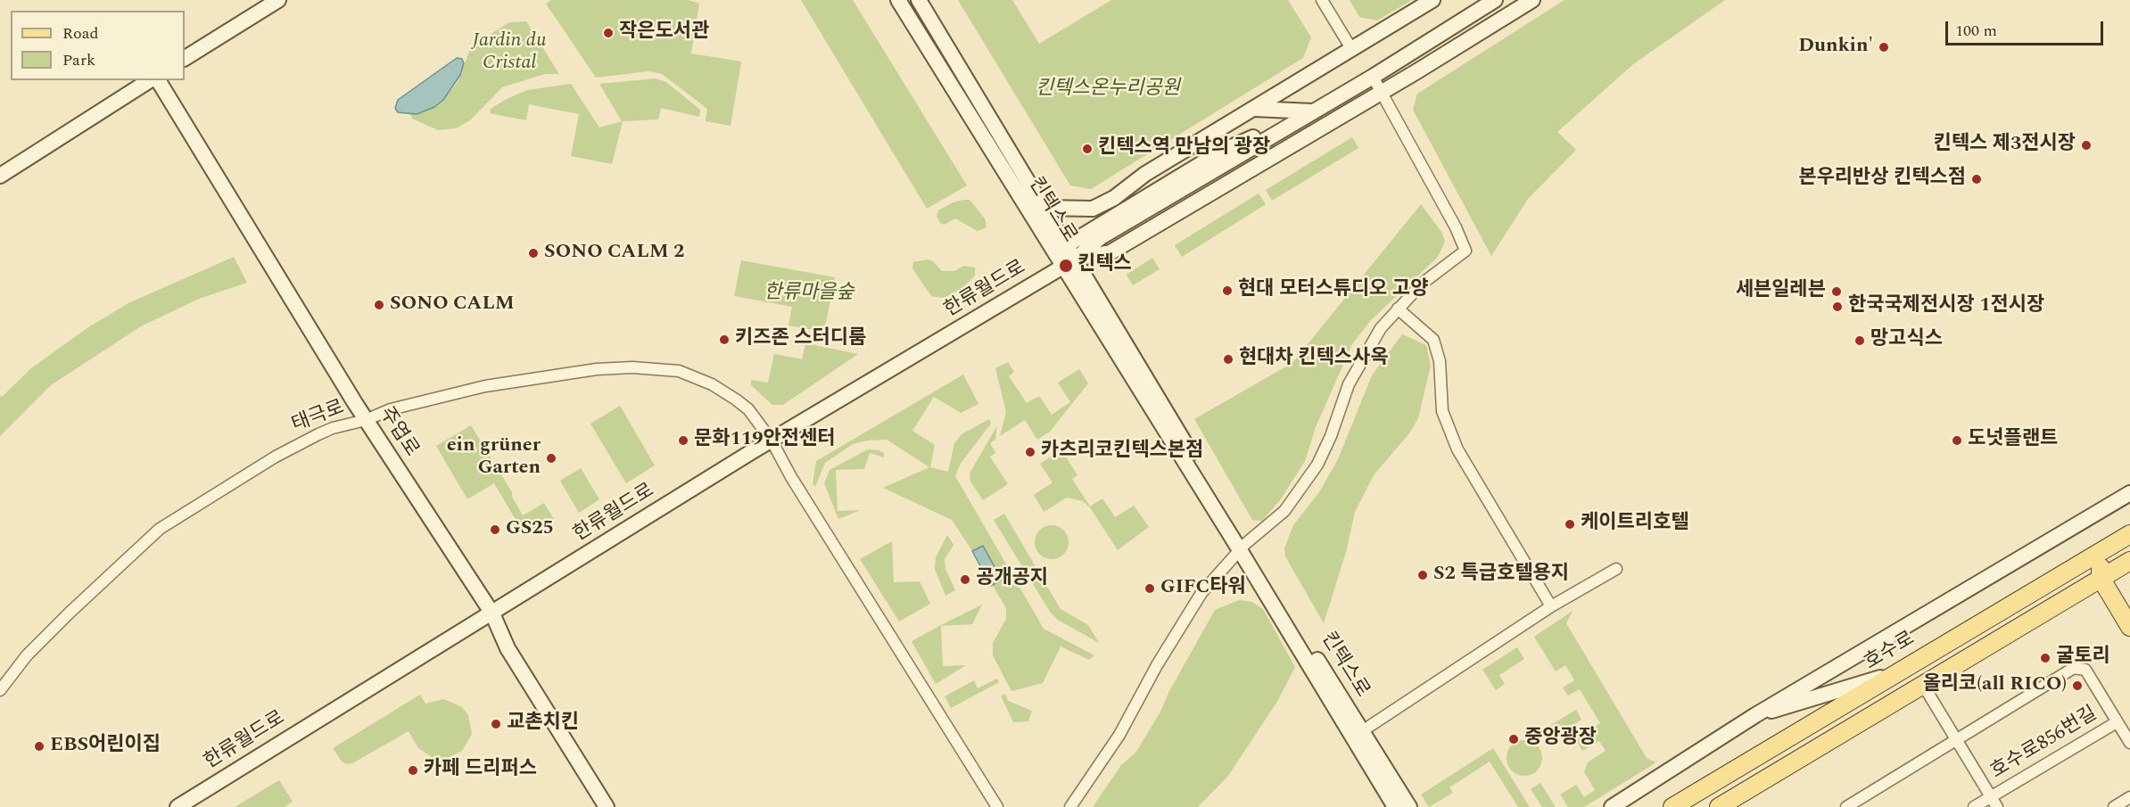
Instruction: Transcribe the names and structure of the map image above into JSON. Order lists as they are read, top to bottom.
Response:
{
  "streets": {
    "main road": [
      "킨텍스로",
      "한류월드로",
      "주엽로",
      "호수로"
    ],
    "street": ["태극로", "호수로856번길"]
  },
  "crossings": [
    ["킨텍스로", "한류월드로"],
    ["한류월드로", "태극로"],
    ["한류월드로", "주엽로"],
    ["태극로", "주엽로"]
  ],
  "parks": ["Jardin du Cristal", "킨텍스온누리공원", "한류마을숲"],
  "places": [
    "작은도서관",
    "Dunkin'",
    "킨텍스 제3전시장",
    "킨텍스역 만남의 광장",
    "본우리반상 킨텍스점",
    "SONO CALM 2",
    "킨텍스",
    "현대 모터스튜디오 고양",
    "세븐일레븐",
    "SONO CALM",
    "한국국제전시장 1전시장",
    "키즈존 스터디룸",
    "망고식스",
    "현대차 킨텍스사옥",
    "문화119안전센터",
    "도넛플랜트",
    "카츠리코킨텍스본점",
    "ein grüner Garten",
    "케이트리호텔",
    "GS25",
    "S2 특급호텔용지",
    "공개공지",
    "GIFC타워",
    "굴토리",
    "올리코(all RICO)",
    "교촌치킨",
    "중앙광장",
    "EBS어린이집",
    "카페 드리퍼스"
  ],
  "legend": ["Road", "Park"],
  "scale_bar": "100 m"
}
